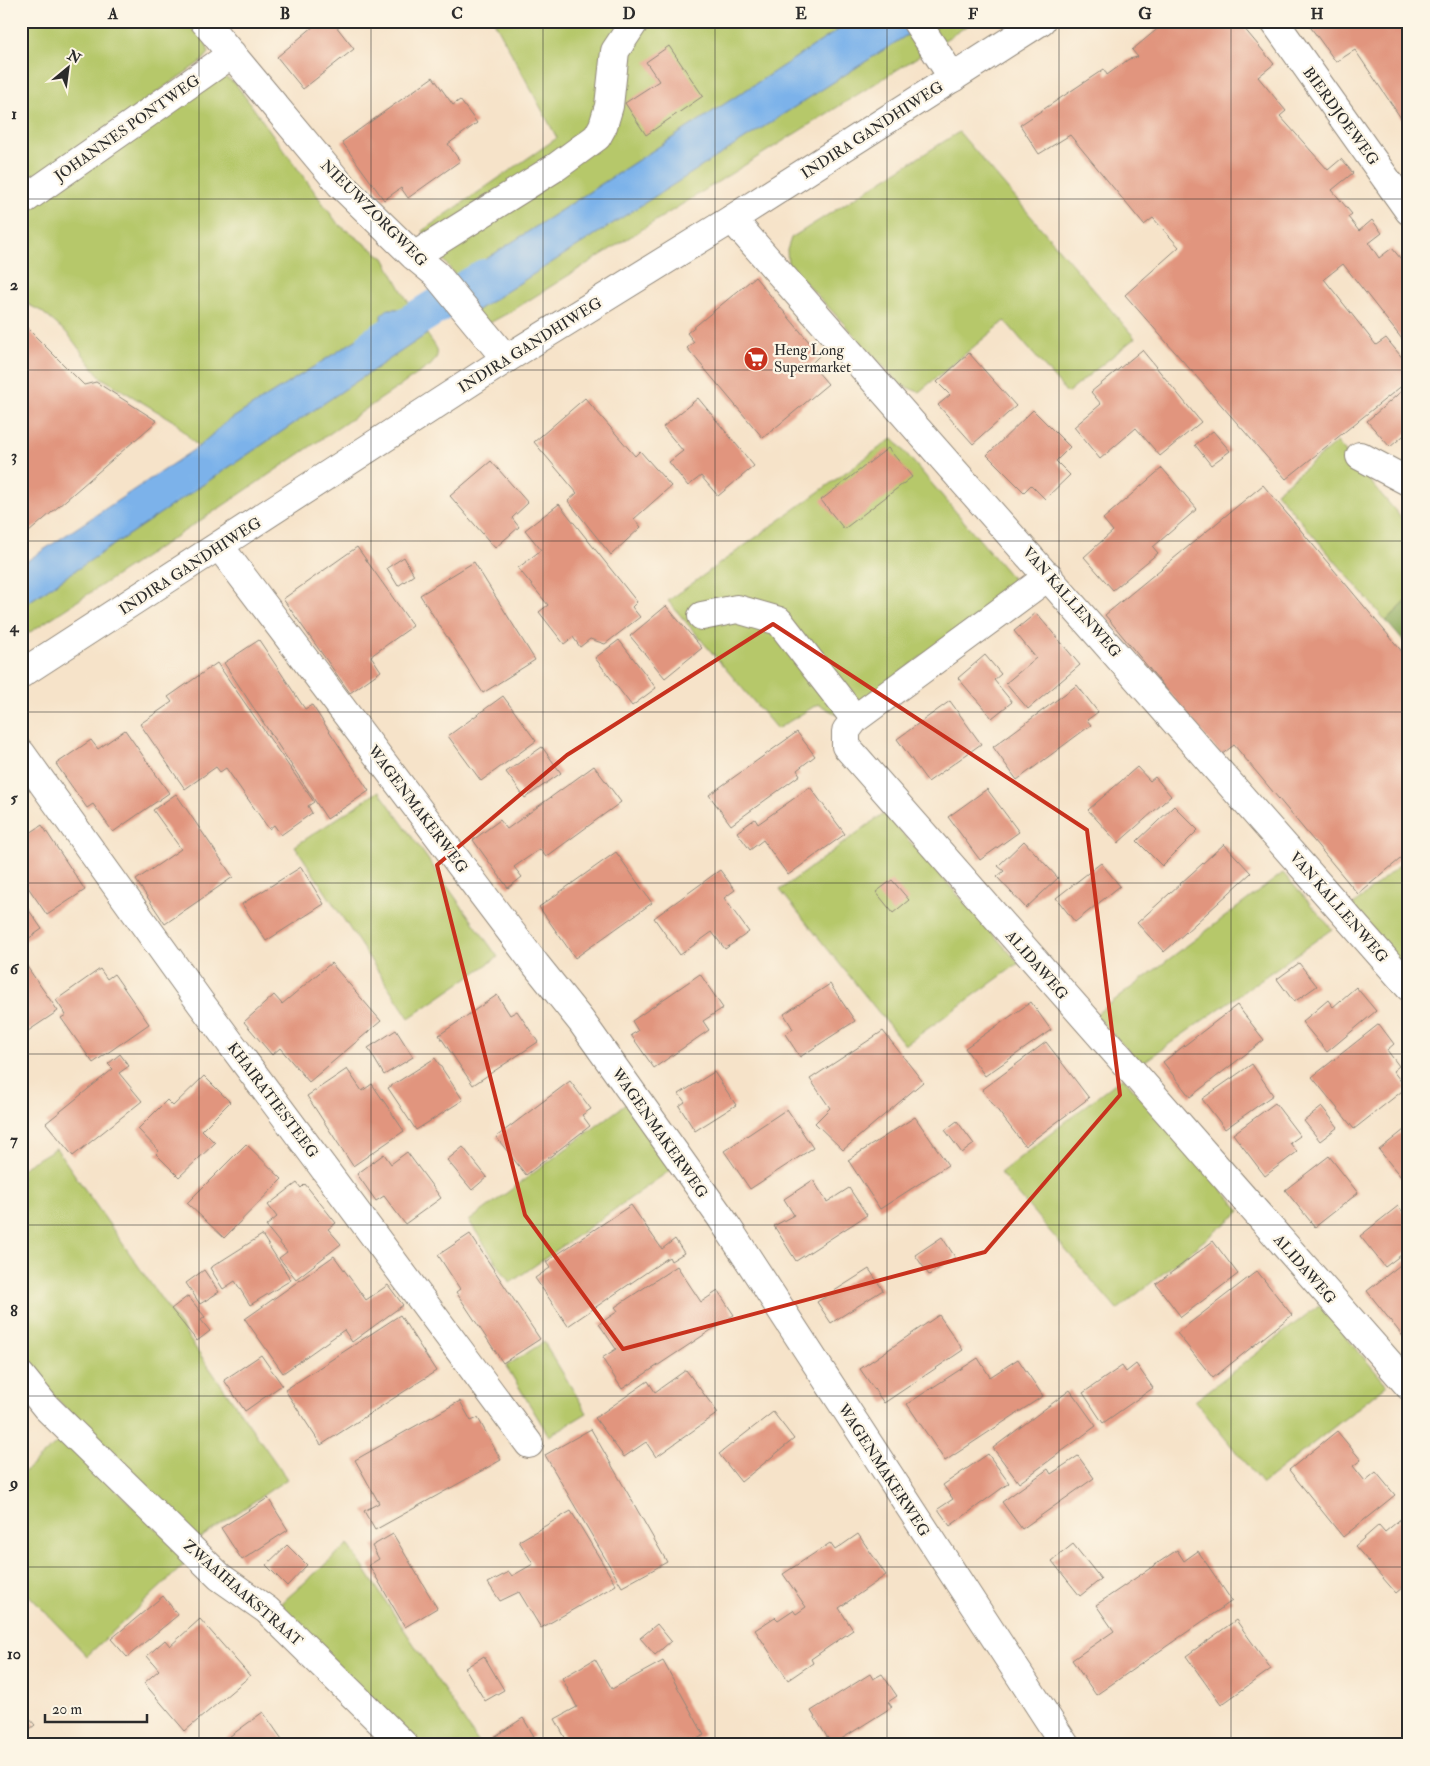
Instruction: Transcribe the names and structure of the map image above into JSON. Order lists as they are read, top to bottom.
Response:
{
  "streets": {
    "street": [
      "BIERDJOEWEG",
      "JOHANNES PONTWEG",
      "INDIRA GANDHIWEG",
      "NIEUWZORGWEG",
      "VAN KALLENWEG",
      "WAGENMAKERWEG",
      "ALIDAWEG",
      "KHAIRATIESTEEG",
      "ZWAAIHAAKSTRAAT"
    ]
  },
  "crossings": [
    ["JOHANNES PONTWEG", "NIEUWZORGWEG"],
    ["INDIRA GANDHIWEG", "NIEUWZORGWEG"],
    ["INDIRA GANDHIWEG", "VAN KALLENWEG"],
    ["INDIRA GANDHIWEG", "WAGENMAKERWEG"]
  ],
  "places": {
    "supermarket": ["Heng Long Supermarket"]
  },
  "scale_bar": "20 m",
  "north": "top right",
  "grid": {
    "columns": [
      "A",
      "B",
      "C",
      "D",
      "E",
      "F",
      "G",
      "H"
    ],
    "rows": [
      "1",
      "2",
      "3",
      "4",
      "5",
      "6",
      "7",
      "8",
      "9",
      "10"
    ]
  }
}
